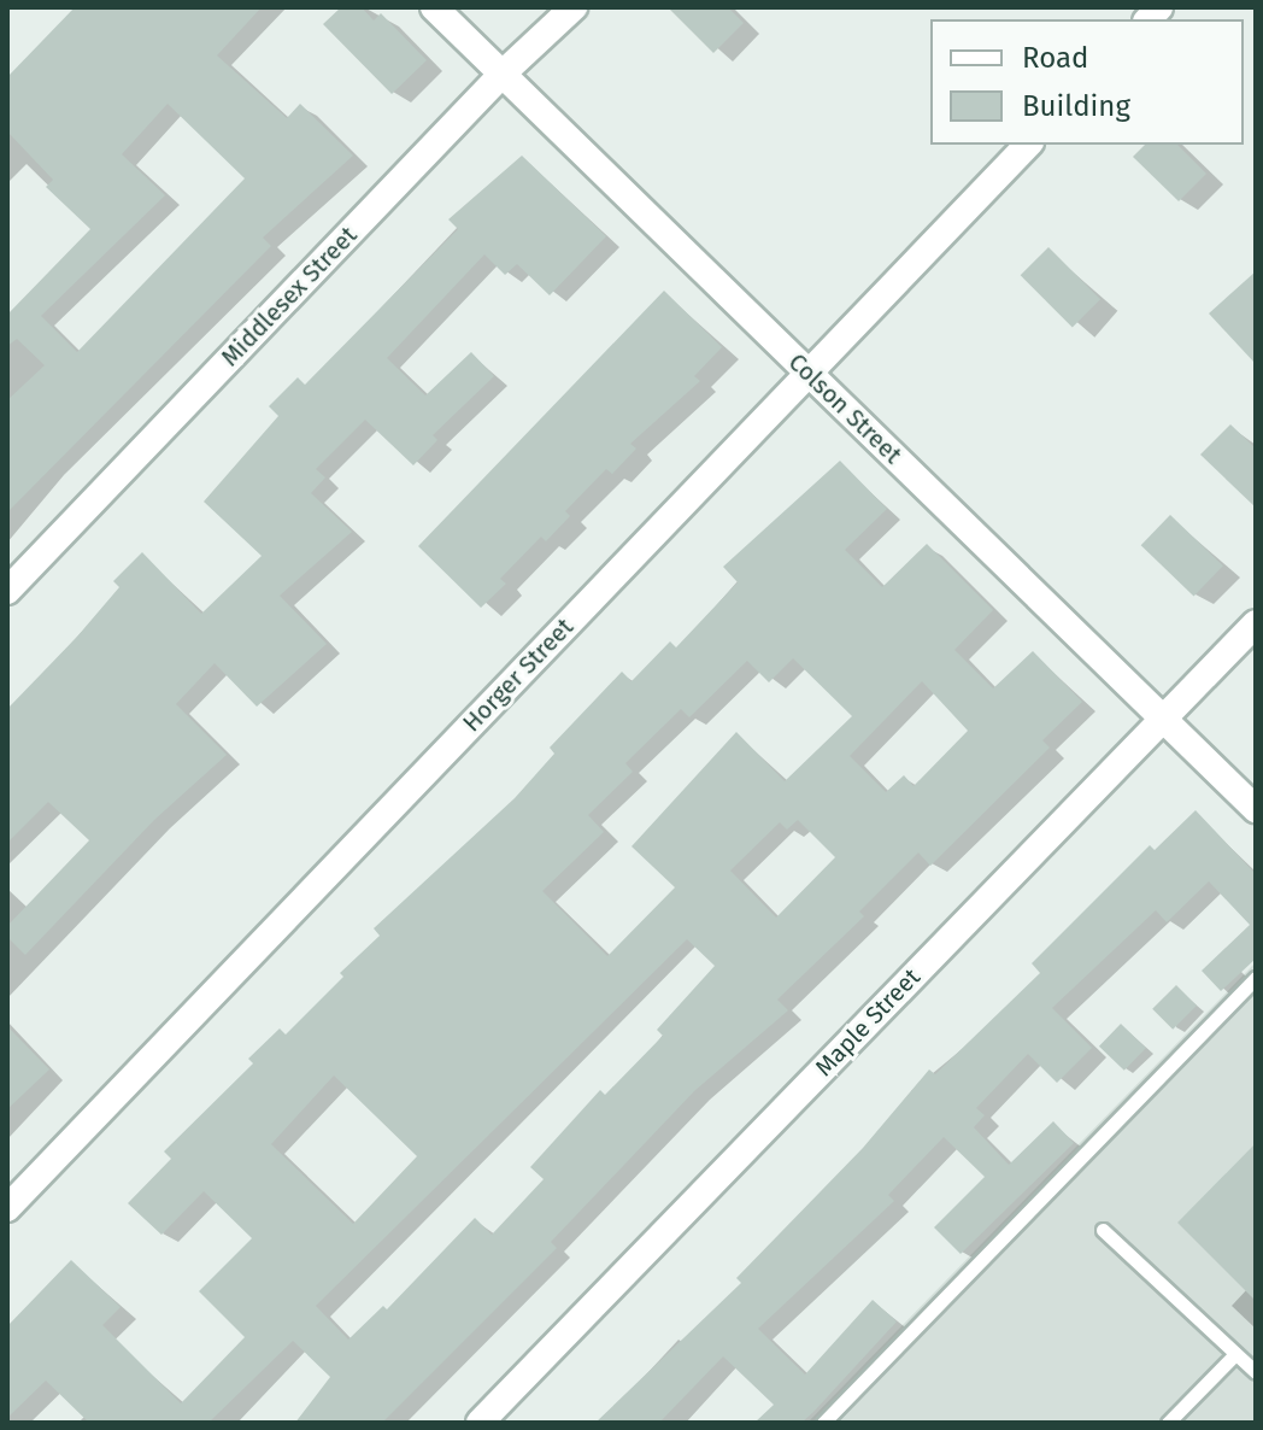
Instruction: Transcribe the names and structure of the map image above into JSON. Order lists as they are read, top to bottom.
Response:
{
  "streets": {
    "street": [
      "Middlesex Street",
      "Colson Street",
      "Horger Street",
      "Maple Street"
    ]
  },
  "crossings": [
    ["Middlesex Street", "Colson Street"],
    ["Colson Street", "Horger Street"],
    ["Colson Street", "Maple Street"]
  ],
  "legend": ["Road", "Building"]
}
